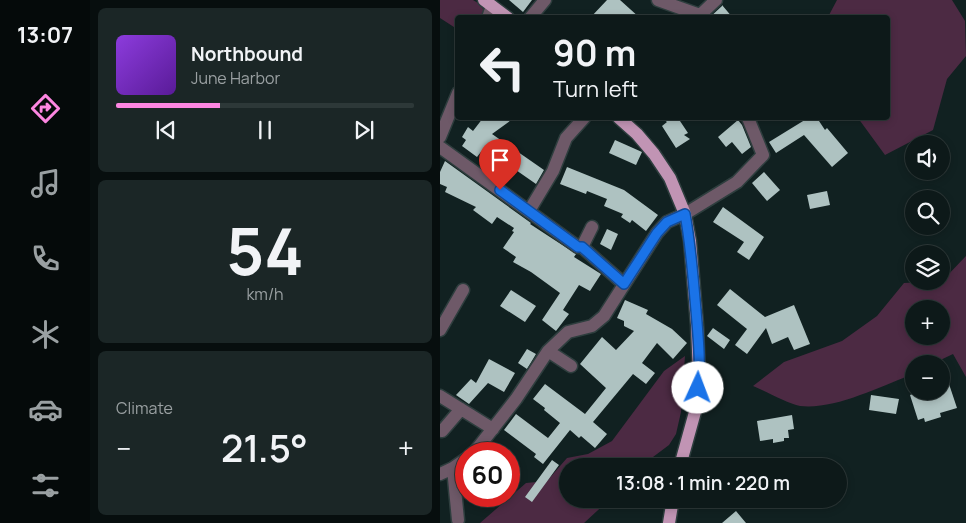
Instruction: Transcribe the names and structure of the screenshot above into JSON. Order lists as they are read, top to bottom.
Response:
{
  "page": {
    "tabs": "13:07",
    "turn": ["90 m", "Turn left"],
    "song": ["Northbound", "June Harbor"],
    "map_buttons": ["+", "−"],
    "tile": [
      ["54", "km/h"],
      "Climate"
    ],
    "heat": ["−", "21.5°", "+"],
    "limit": "60",
    "trip": "13:08 · 1 min · 220 m"
  }
}
